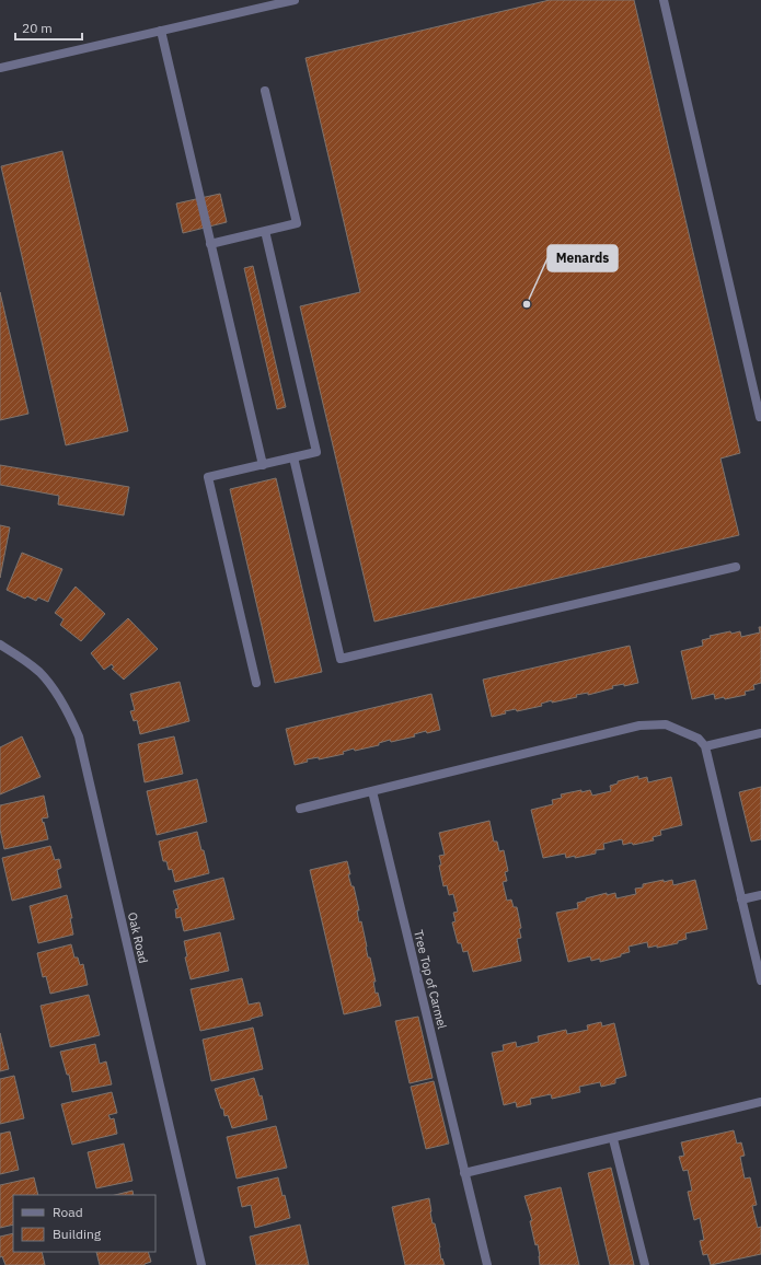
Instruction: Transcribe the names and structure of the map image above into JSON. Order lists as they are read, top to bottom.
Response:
{
  "streets": {
    "street": ["Oak Road", "Tree Top of Carmel"]
  },
  "places": ["Menards"],
  "legend": ["Road", "Building"],
  "scale_bar": "20 m"
}
